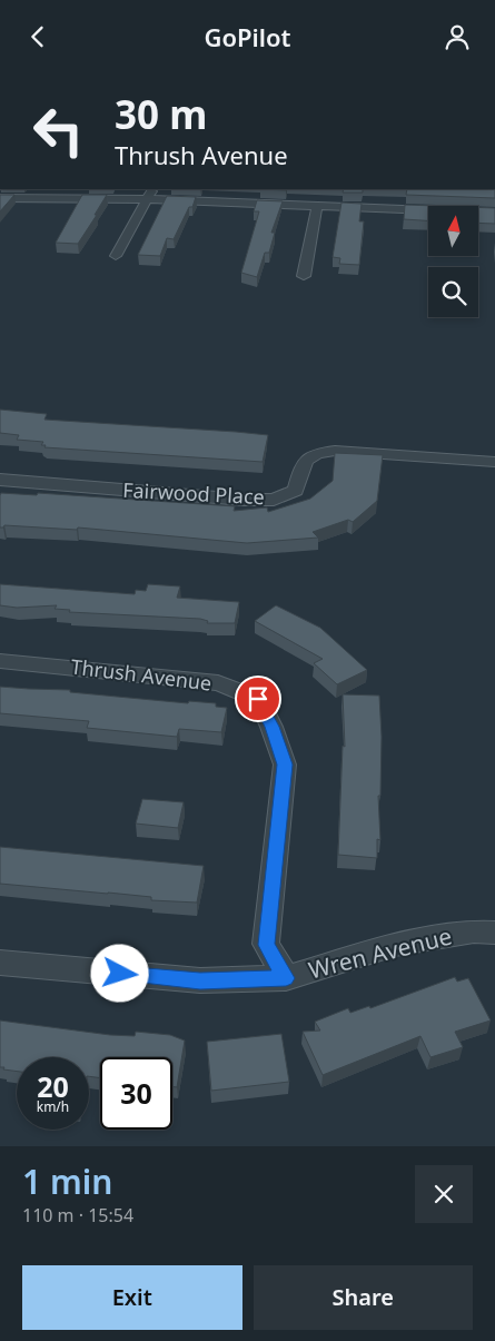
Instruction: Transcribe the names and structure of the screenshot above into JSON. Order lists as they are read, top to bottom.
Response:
{
  "streets": {
    "street": ["Fairwood Place", "Thrush Avenue", "Wren Avenue"]
  },
  "crossings": [
    ["Thrush Avenue", "Wren Avenue"]
  ],
  "north": "top",
  "page": {
    "header": "GoPilot",
    "turn": ["30 m", "Thrush Avenue"],
    "speed": "20 km/h",
    "limit": "30",
    "heading": ["1 min", "110 m · 15:54"],
    "buttons": ["Exit", "Share"]
  }
}
